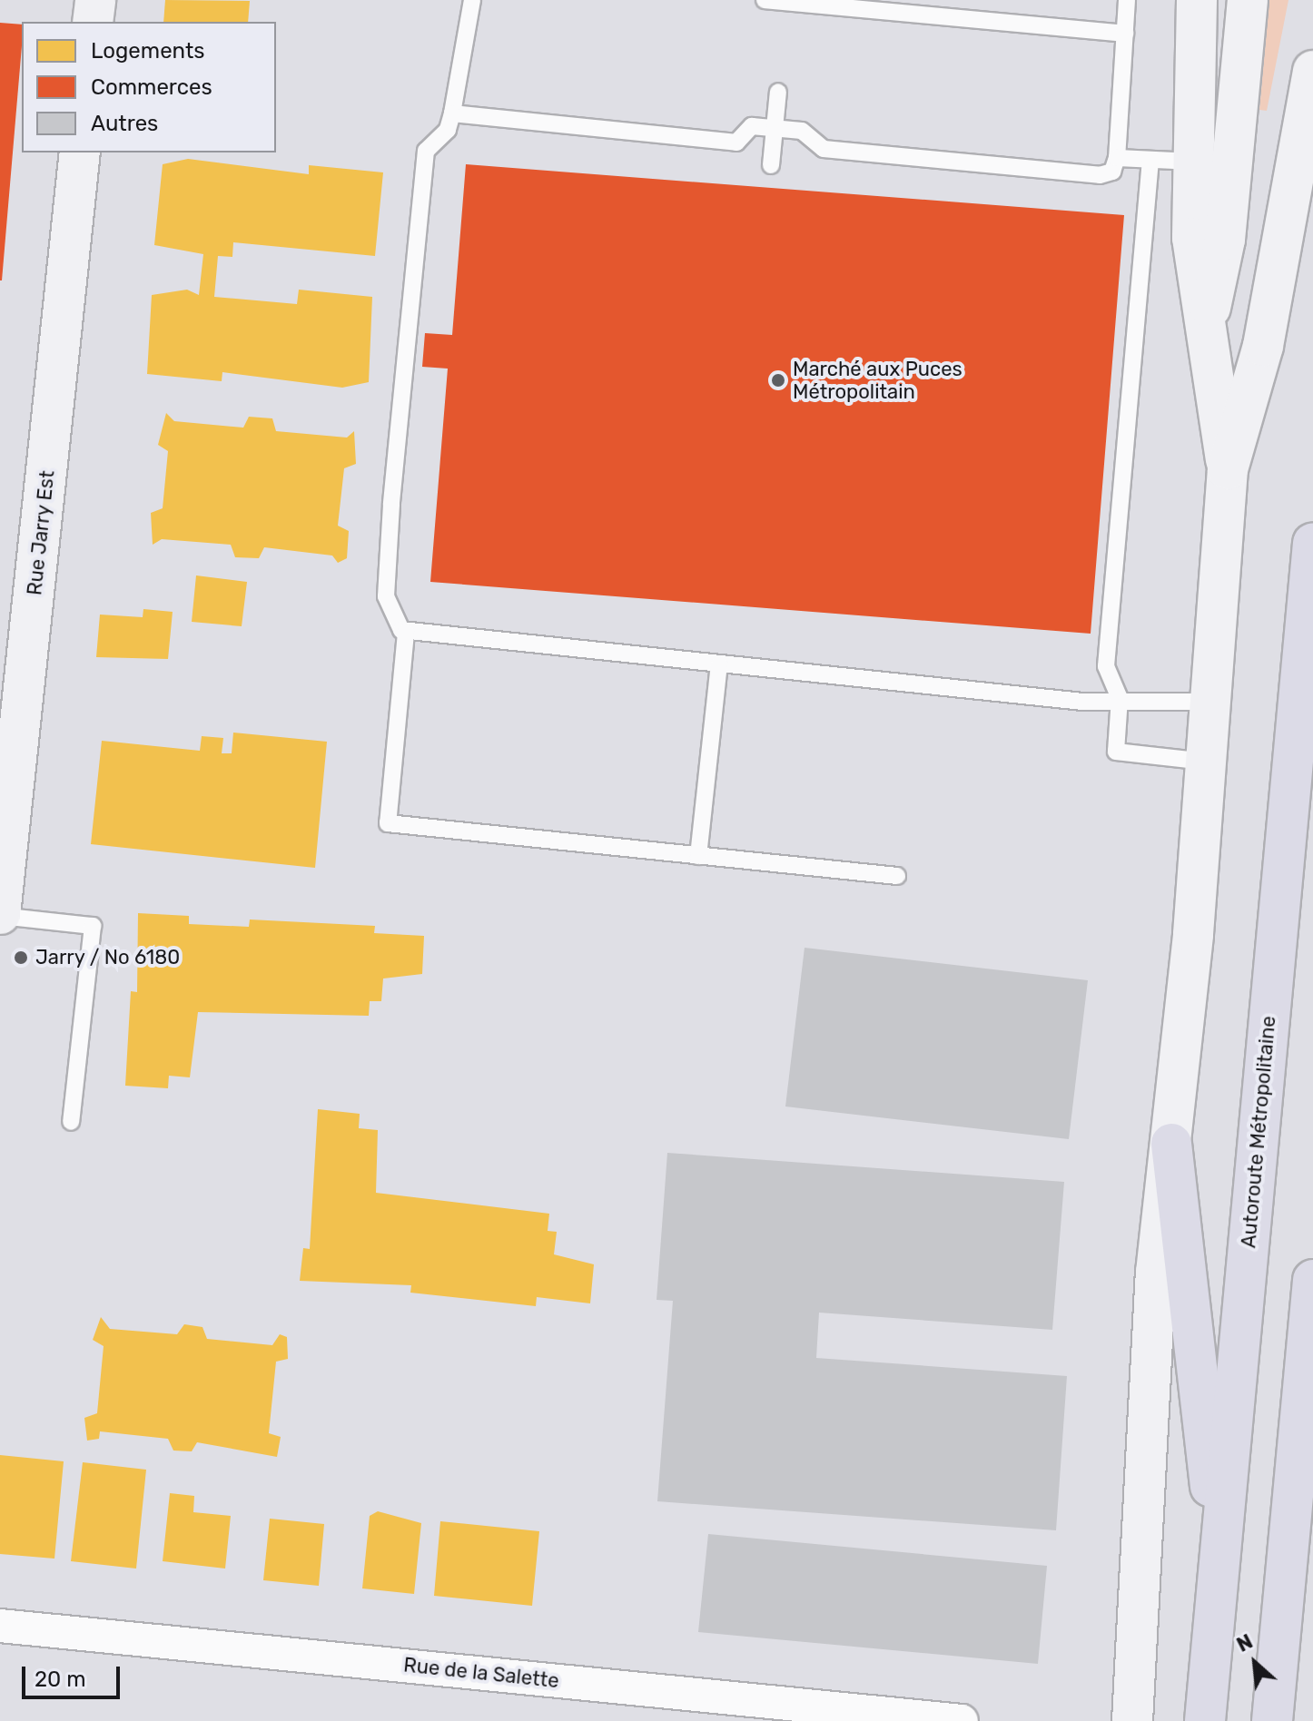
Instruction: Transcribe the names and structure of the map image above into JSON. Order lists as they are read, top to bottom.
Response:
{
  "streets": {
    "highway": ["Autoroute Métropolitaine"],
    "main road": ["Rue Jarry Est"],
    "street": ["Rue de la Salette"]
  },
  "places": ["Marché aux Puces Métropolitain", "Jarry / No 6180"],
  "legend": ["Logements", "Commerces", "Autres"],
  "scale_bar": "20 m",
  "north": "top left"
}
